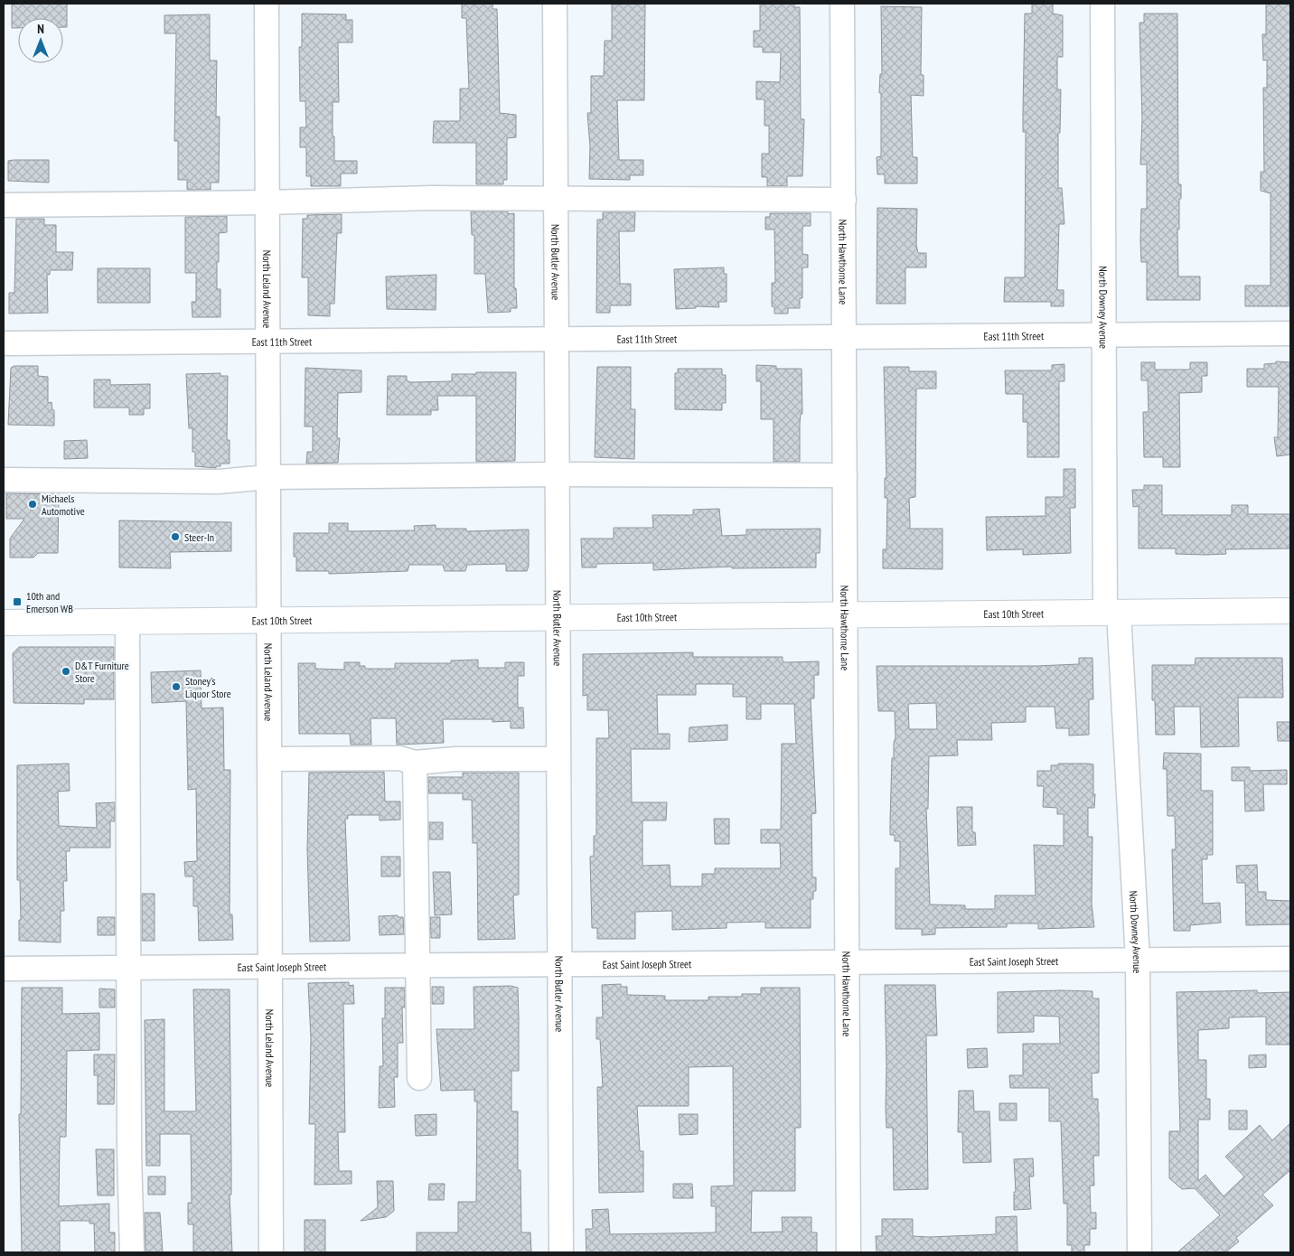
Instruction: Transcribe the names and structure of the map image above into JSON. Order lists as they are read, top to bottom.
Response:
{
  "streets": {
    "main road": ["East 10th Street"],
    "street": [
      "North Butler Avenue",
      "North Hawthorne Lane",
      "North Leland Avenue",
      "North Downey Avenue",
      "East 11th Street",
      "East Saint Joseph Street"
    ]
  },
  "crossings": [
    ["North Butler Avenue", "East 11th Street"],
    ["North Butler Avenue", "East 10th Street"],
    ["North Butler Avenue", "East Saint Joseph Street"],
    ["North Hawthorne Lane", "East 11th Street"],
    ["North Hawthorne Lane", "East 10th Street"],
    ["North Hawthorne Lane", "East Saint Joseph Street"],
    ["North Leland Avenue", "East 11th Street"],
    ["North Leland Avenue", "East 10th Street"],
    ["North Leland Avenue", "East Saint Joseph Street"],
    ["North Downey Avenue", "East 11th Street"],
    ["North Downey Avenue", "East 10th Street"],
    ["North Downey Avenue", "East Saint Joseph Street"]
  ],
  "places": {
    "other": [
      "Michaels Automotive",
      "Steer-In",
      "D&T Furniture Store",
      "Stoney's Liquor Store"
    ],
    "transit": ["10th and Emerson WB"]
  },
  "north": "top"
}
